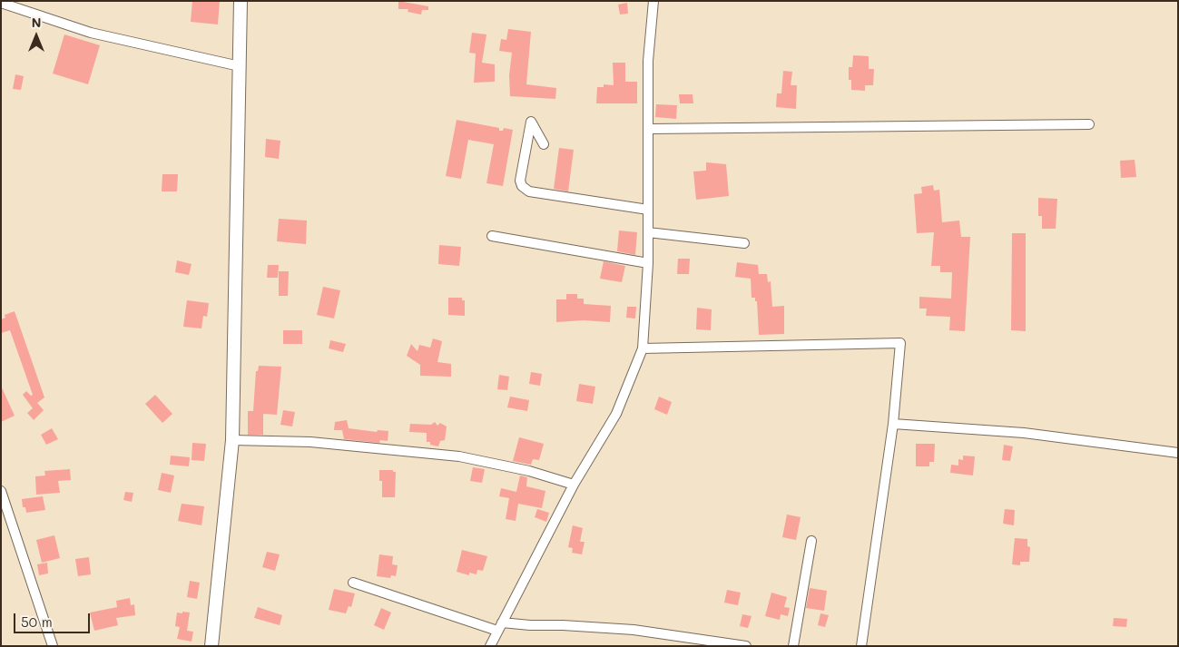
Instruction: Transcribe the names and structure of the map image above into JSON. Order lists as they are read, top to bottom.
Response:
{
  "scale_bar": "50 m",
  "north": "top"
}
